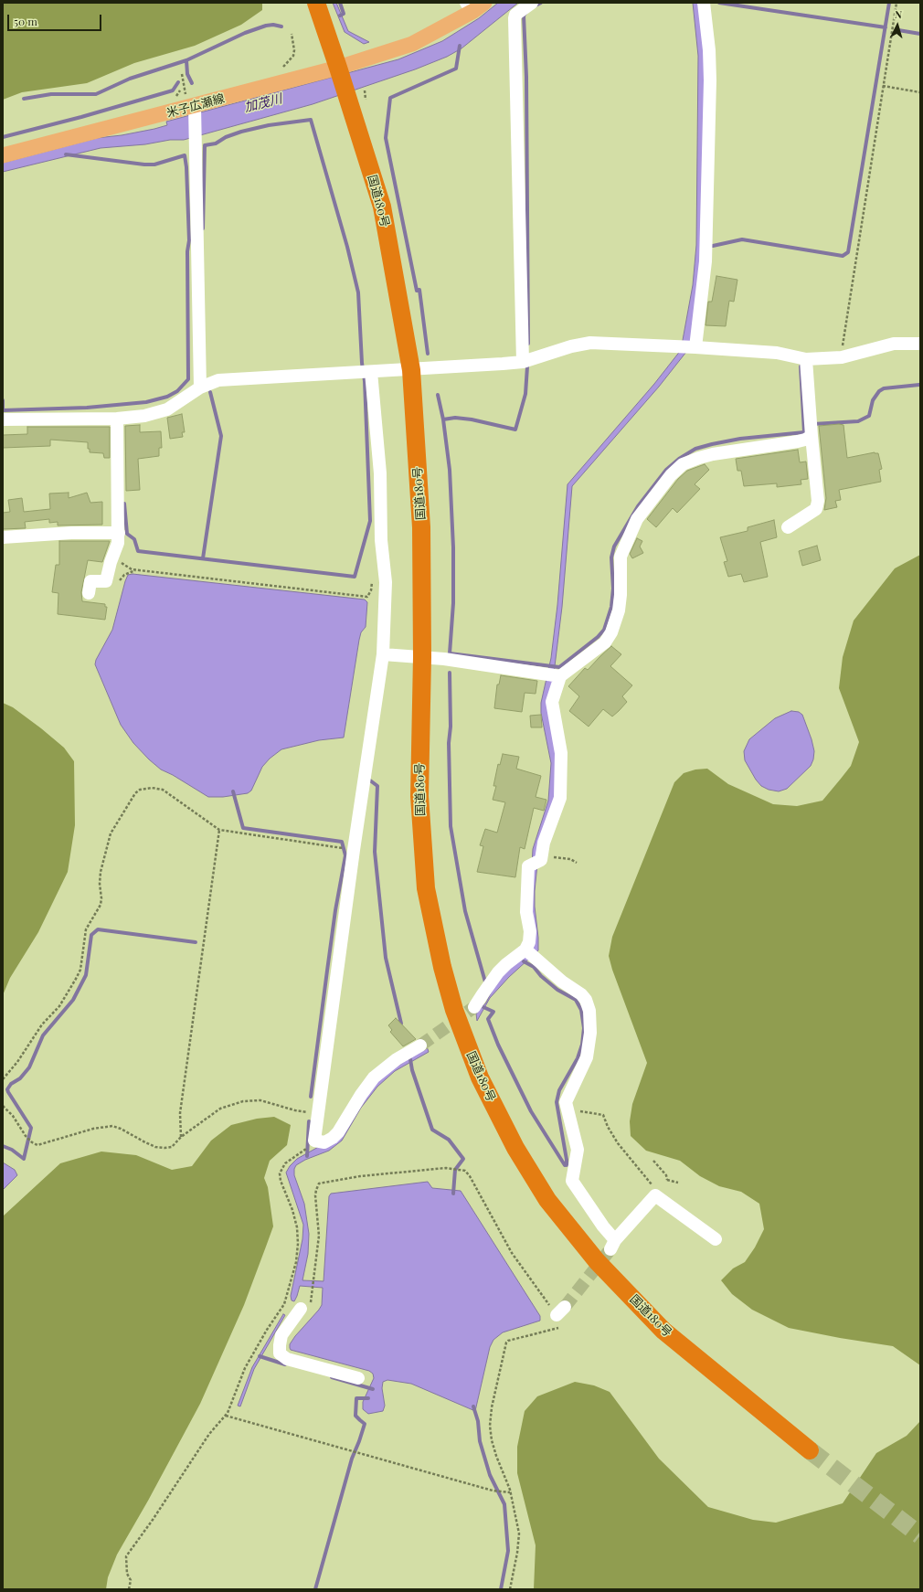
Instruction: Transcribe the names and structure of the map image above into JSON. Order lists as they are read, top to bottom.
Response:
{
  "streets": {
    "highway": ["国道180号"],
    "main road": ["米子広瀬線"]
  },
  "crossings": [
    ["米子広瀬線", "国道180号"]
  ],
  "water": ["加茂川"],
  "scale_bar": "50 m",
  "north": "top"
}
